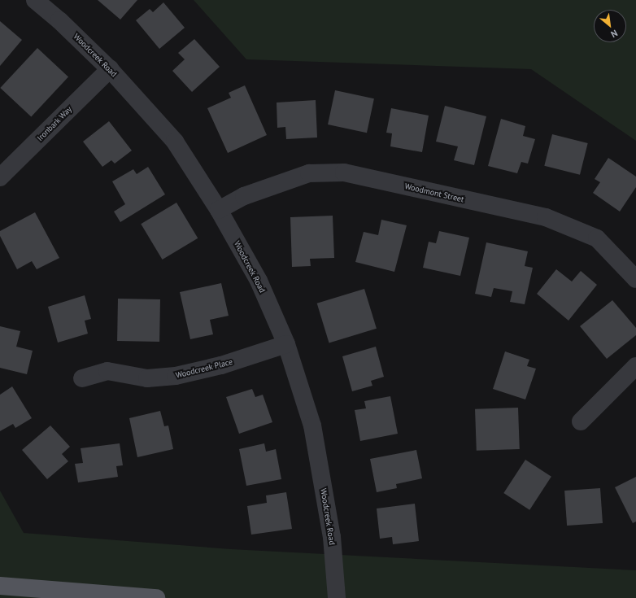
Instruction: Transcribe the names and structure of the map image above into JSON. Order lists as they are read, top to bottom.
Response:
{
  "streets": {
    "street": [
      "Woodcreek Road",
      "Ironbark Way",
      "Woodmont Street",
      "Woodcreek Place"
    ]
  },
  "crossings": [
    ["Woodcreek Road", "Ironbark Way"],
    ["Woodcreek Road", "Woodmont Street"],
    ["Woodcreek Road", "Woodcreek Place"]
  ],
  "north": "bottom right"
}
